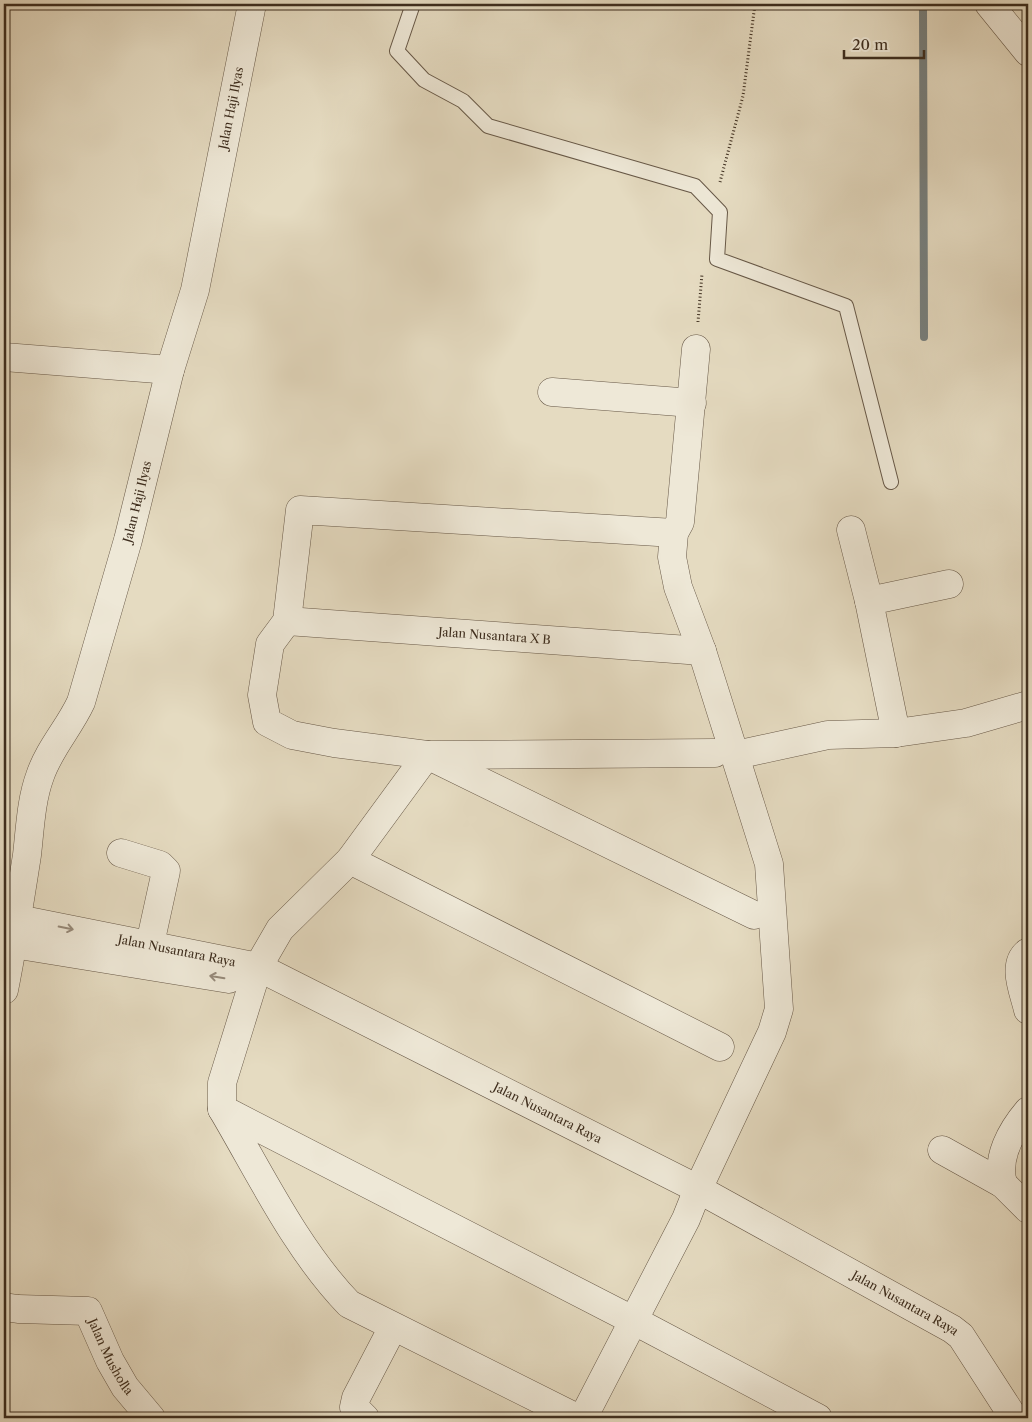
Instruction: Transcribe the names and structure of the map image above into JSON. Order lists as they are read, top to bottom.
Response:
{
  "streets": {
    "street": [
      "Jalan Haji Ilyas",
      "Jalan Nusantara X B",
      "Jalan Nusantara Raya",
      "Jalan Musholla"
    ]
  },
  "crossings": [
    ["Jalan Haji Ilyas", "Jalan Nusantara Raya"]
  ],
  "scale_bar": "20 m"
}
